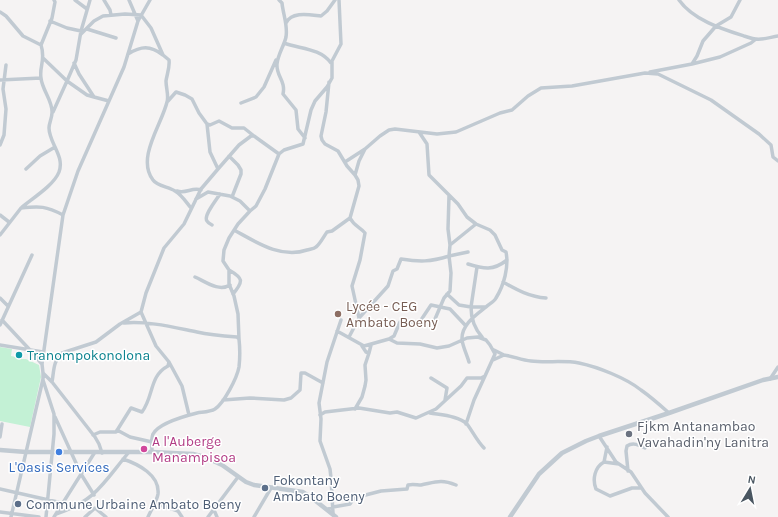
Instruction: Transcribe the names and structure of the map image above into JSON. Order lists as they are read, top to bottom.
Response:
{
  "places": [
    "Lycée - CEG Ambato Boeny",
    "Tranompokonolona",
    "Fjkm Antanambao Vavahadin'ny Lanitra",
    "A l'Auberge Manampisoa",
    "L'Oasis Services",
    "Fokontany Ambato Boeny",
    "Commune Urbaine Ambato Boeny"
  ],
  "north": "top"
}
